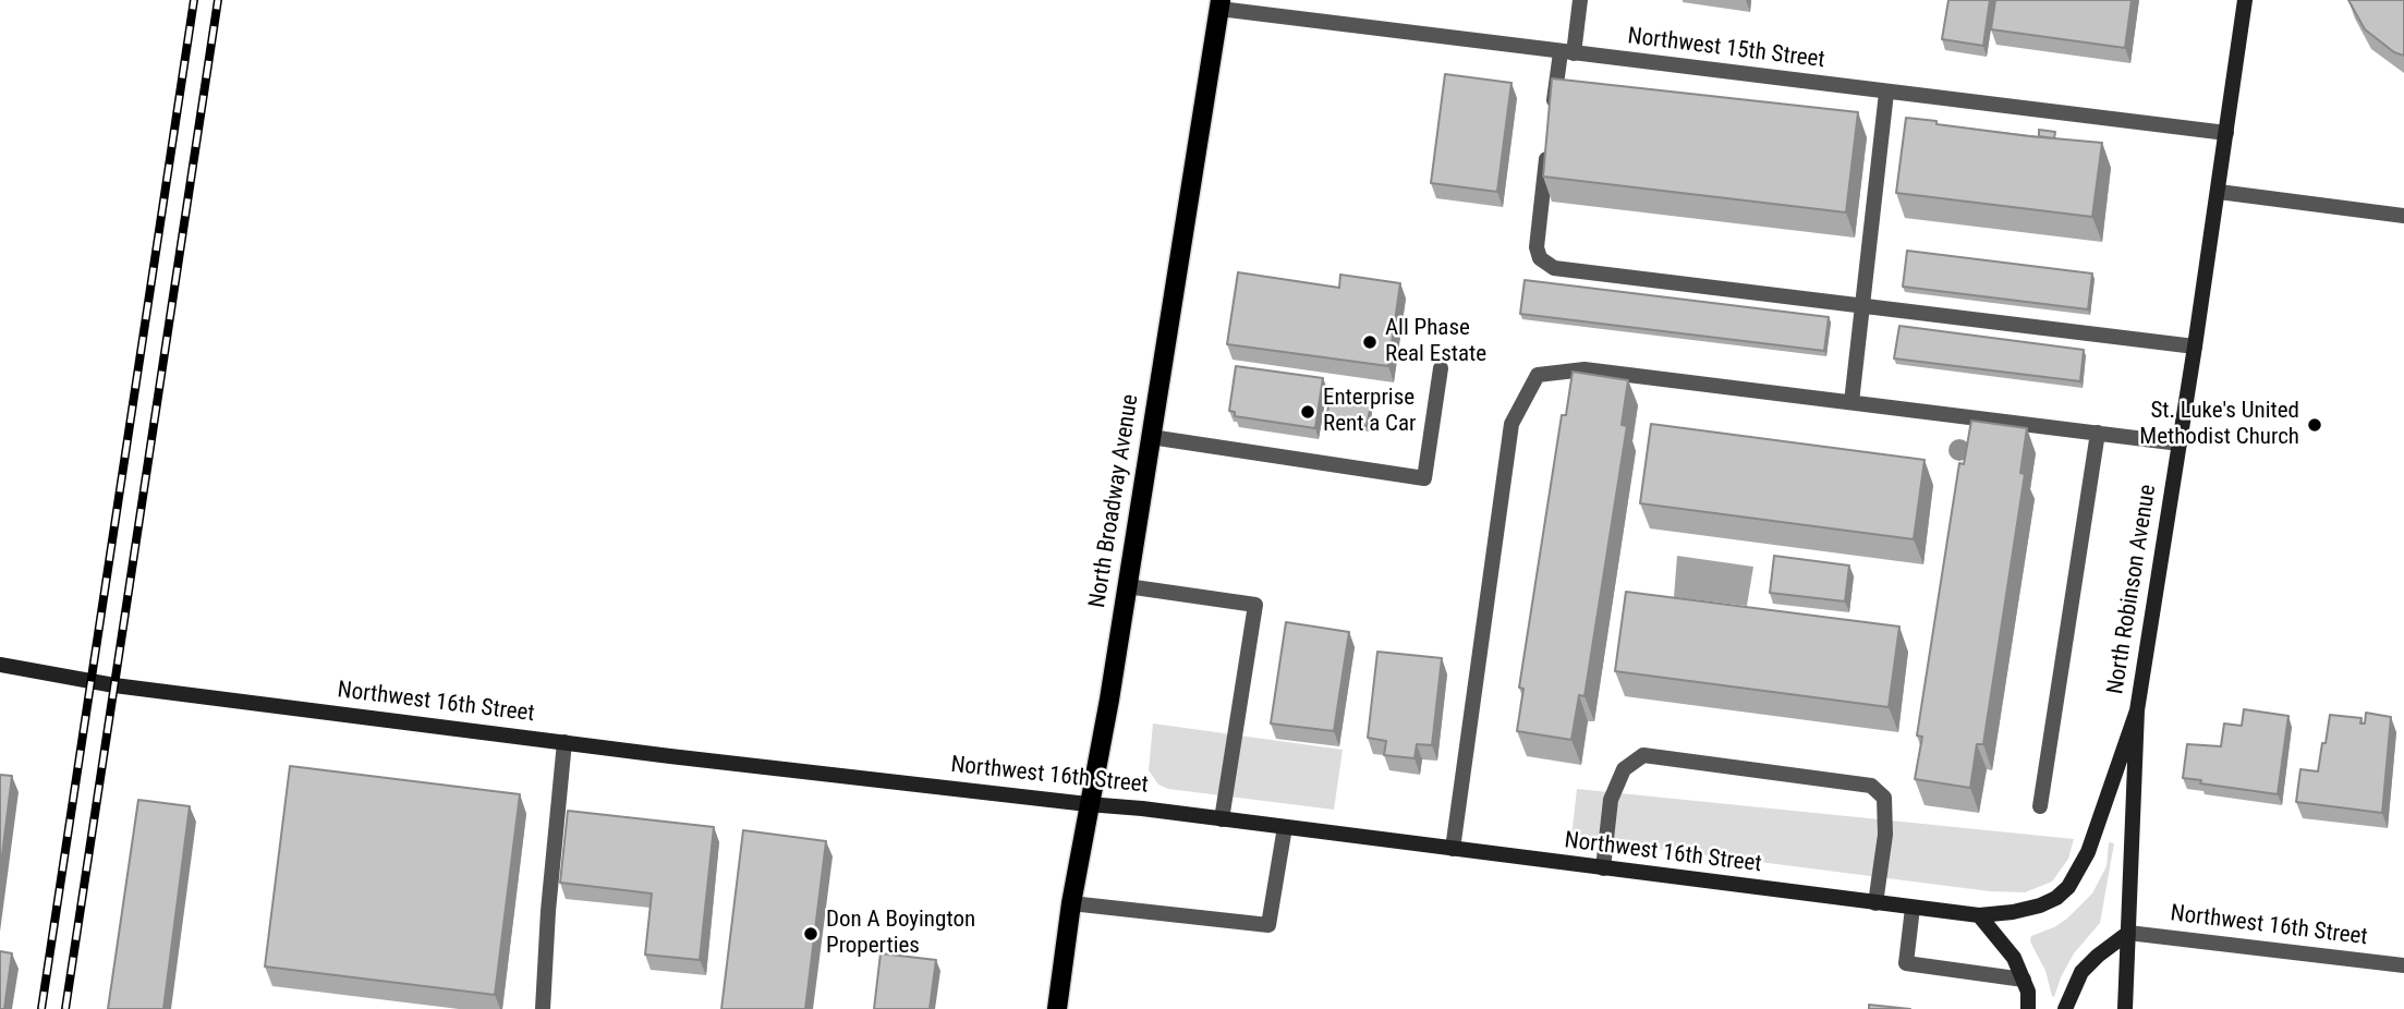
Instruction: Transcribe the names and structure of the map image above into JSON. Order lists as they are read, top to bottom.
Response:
{
  "streets": {
    "main road": ["North Broadway Avenue"],
    "street": ["Northwest 15th Street", "North Robinson Avenue", "Northwest 16th Street"]
  },
  "crossings": [
    ["Northwest 15th Street", "North Broadway Avenue"],
    ["Northwest 15th Street", "North Robinson Avenue"],
    ["North Broadway Avenue", "Northwest 16th Street"],
    ["North Robinson Avenue", "Northwest 16th Street"]
  ],
  "places": [
    "All Phase Real Estate",
    "Enterprise Rent a Car",
    "St. Luke's United Methodist Church",
    "Don A Boyington Properties"
  ]
}
